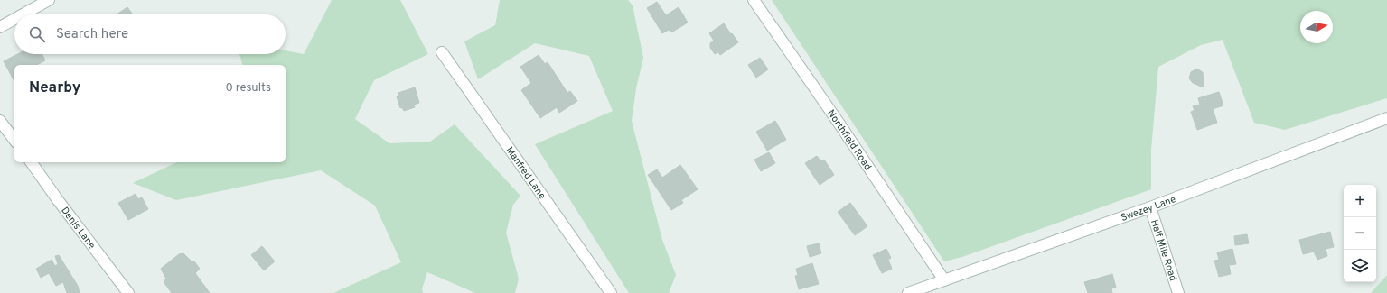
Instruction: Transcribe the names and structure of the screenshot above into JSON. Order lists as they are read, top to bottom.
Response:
{
  "streets": {
    "street": [
      "Northfield Road",
      "Manfred Lane",
      "Swezey Lane",
      "Denis Lane",
      "Half Mile Road"
    ]
  },
  "crossings": [
    ["Northfield Road", "Swezey Lane"],
    ["Swezey Lane", "Half Mile Road"]
  ],
  "north": "right",
  "page": {
    "search": "Search here",
    "heading": ["Nearby", "0 results"],
    "map_buttons": ["+", "−"]
  }
}
